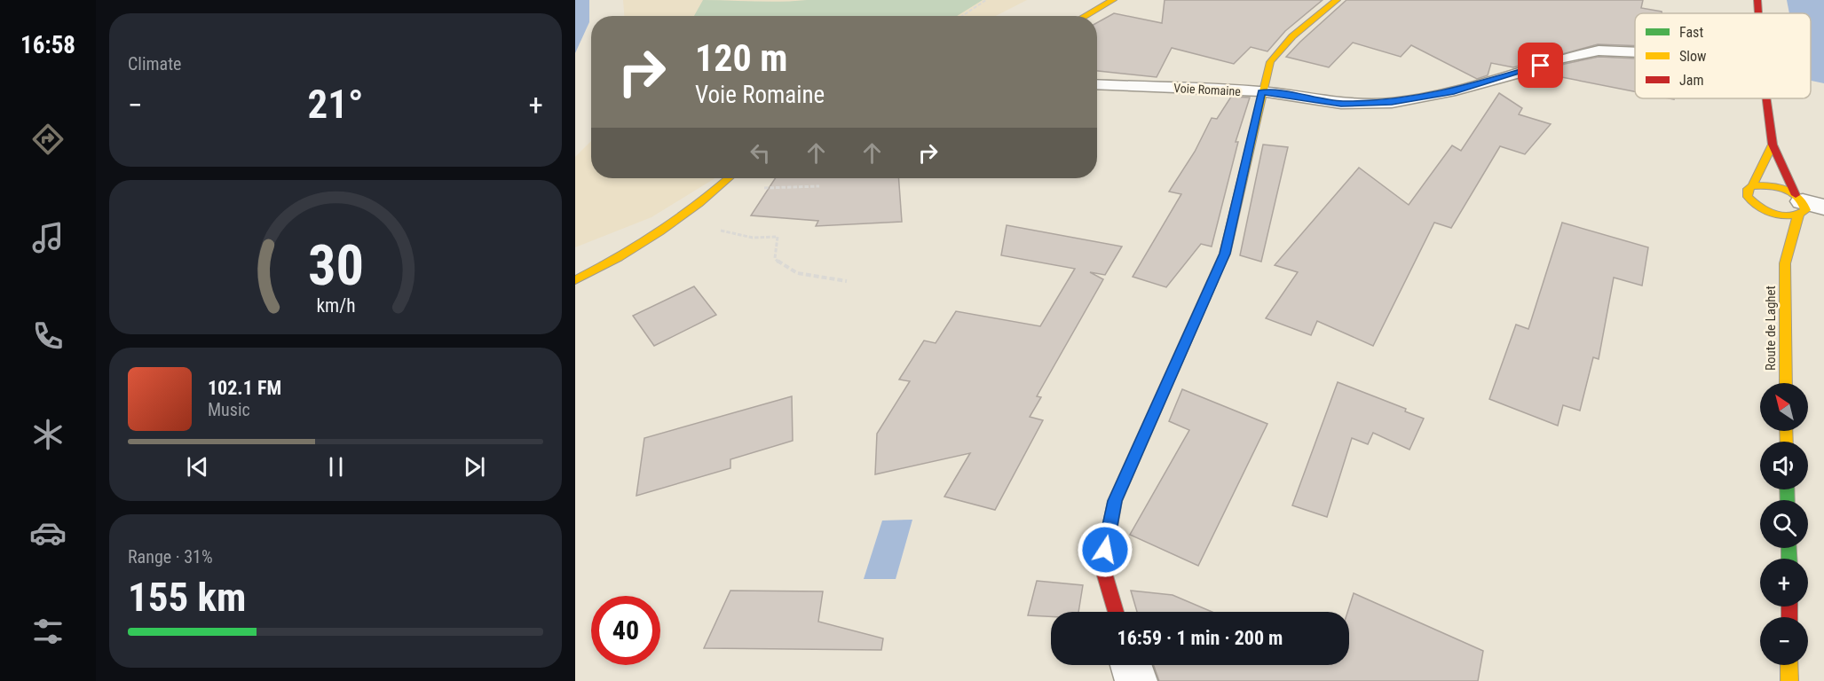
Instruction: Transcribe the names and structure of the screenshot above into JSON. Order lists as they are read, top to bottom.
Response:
{
  "streets": {
    "street": ["Route de Laghet"],
    "lane": ["Voie Romaine"]
  },
  "legend": ["Fast", "Slow", "Jam"],
  "north": "top left",
  "page": {
    "tabs": "16:58",
    "tile": [
      "Climate",
      ["Range · 31%", "155 km"]
    ],
    "turn": ["120 m", "Voie Romaine"],
    "heat": ["−", "21°", "+"],
    "song": ["102.1 FM", "Music"],
    "map_buttons": ["+", "−"],
    "limit": "40",
    "trip": "16:59 · 1 min · 200 m",
    "gauge": ["30", "km/h"]
  }
}
